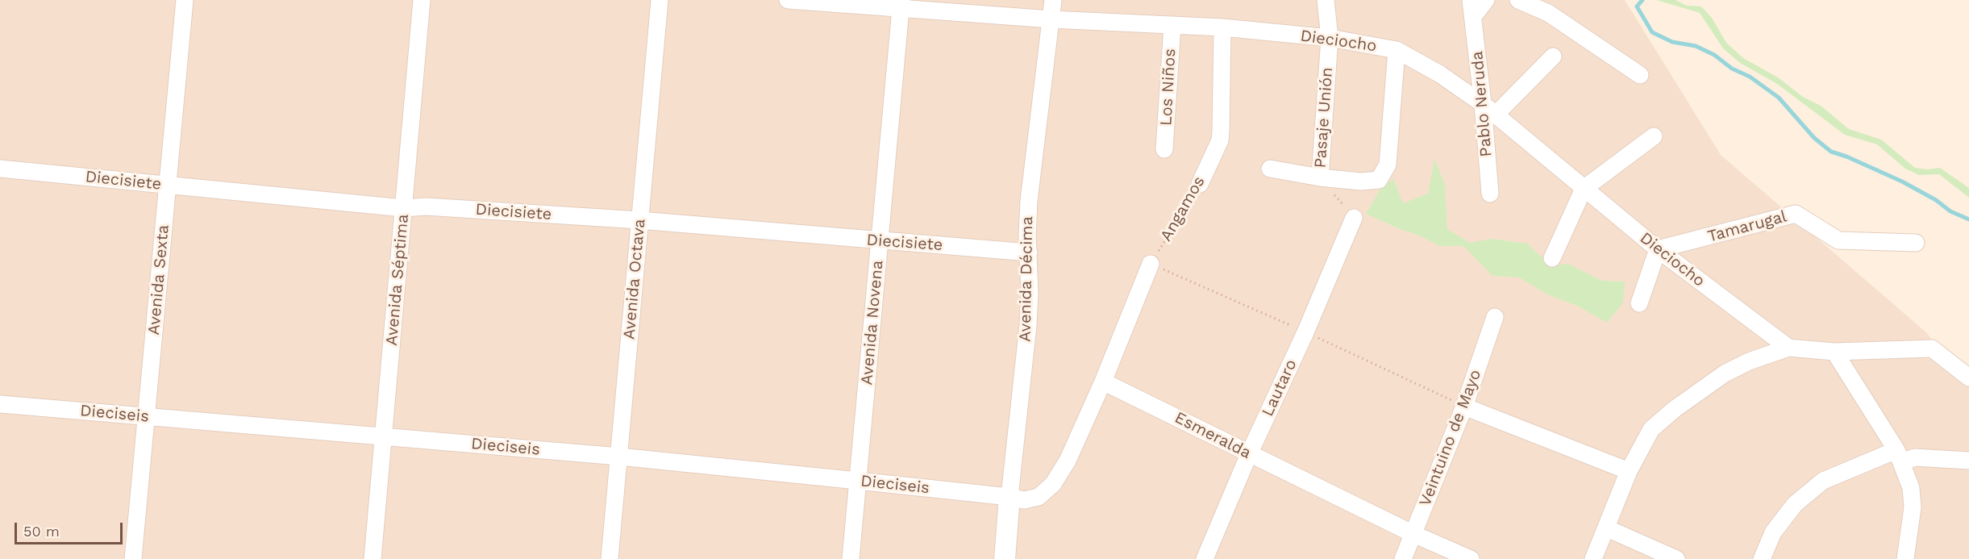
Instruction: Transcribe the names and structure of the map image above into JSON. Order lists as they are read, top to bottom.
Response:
{
  "streets": {
    "street": [
      "Dieciocho",
      "Los Niños",
      "Pablo Neruda",
      "Pasaje Unión",
      "Diecisiete",
      "Angamos",
      "Tamarugal",
      "Avenida Octava",
      "Avenida Décima",
      "Avenida Sexta",
      "Avenida Séptima",
      "Avenida Novena",
      "Lautaro",
      "Dieciseis",
      "Esmeralda",
      "Veintuino de Mayo"
    ]
  },
  "crossings": [
    ["Dieciocho", "Los Niños"],
    ["Dieciocho", "Pablo Neruda"],
    ["Dieciocho", "Pasaje Unión"],
    ["Dieciocho", "Angamos"],
    ["Dieciocho", "Tamarugal"],
    ["Dieciocho", "Avenida Décima"],
    ["Dieciocho", "Avenida Novena"],
    ["Diecisiete", "Avenida Octava"],
    ["Diecisiete", "Avenida Décima"],
    ["Diecisiete", "Avenida Sexta"],
    ["Diecisiete", "Avenida Séptima"],
    ["Diecisiete", "Avenida Novena"],
    ["Avenida Octava", "Dieciseis"],
    ["Avenida Décima", "Dieciseis"],
    ["Avenida Sexta", "Dieciseis"],
    ["Avenida Séptima", "Dieciseis"],
    ["Avenida Novena", "Dieciseis"],
    ["Lautaro", "Esmeralda"],
    ["Esmeralda", "Veintuino de Mayo"]
  ],
  "scale_bar": "50 m"
}
